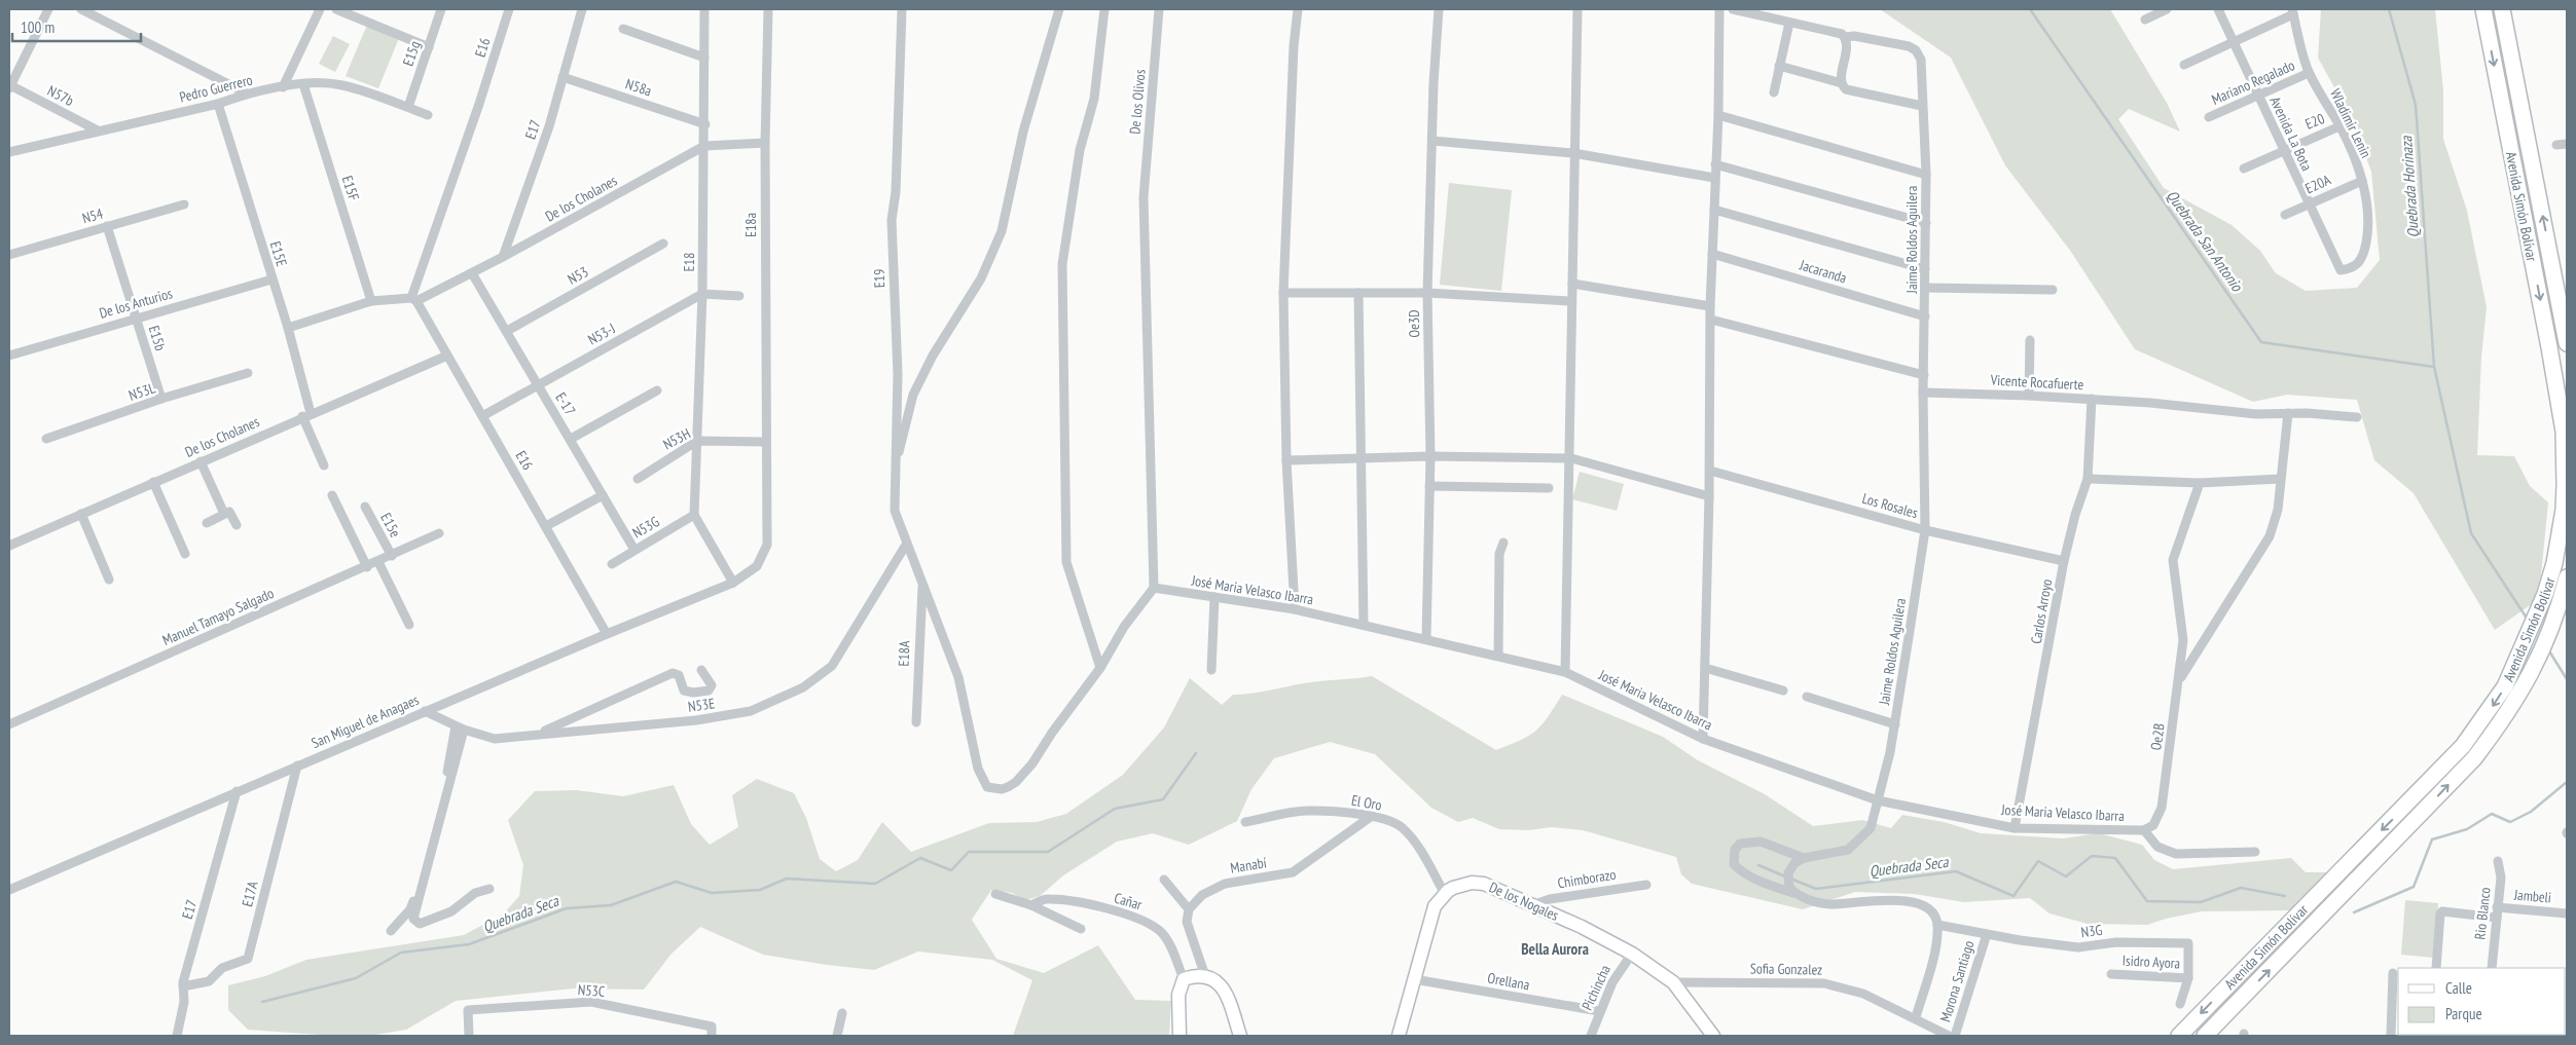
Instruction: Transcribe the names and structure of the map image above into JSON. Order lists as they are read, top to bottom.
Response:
{
  "streets": {
    "highway": ["Avenida Simón Bolívar"],
    "street": [
      "E16",
      "E15g",
      "Mariano Regalado",
      "N58a",
      "Pedro Guerrero",
      "N57b",
      "De los Olivos",
      "E20",
      "Wladimir Lenin",
      "E17",
      "Avenida La Bota",
      "E20A",
      "E15F",
      "De los Cholanes",
      "N54",
      "E18a",
      "Jaime Roldos Aguilera",
      "E15E",
      "E18",
      "Jacaranda",
      "N53",
      "E19",
      "De los Anturios",
      "Oe3D",
      "N53-J",
      "E15b",
      "Vicente Rocafuerte",
      "N53L",
      "E-17",
      "N53H",
      "Los Rosales",
      "E15e",
      "N53G",
      "José Maria Velasco Ibarra",
      "Carlos Arroyo",
      "Manuel Tamayo Salgado",
      "E18A",
      "N53E",
      "San Miguel de Anagaes",
      "Oe2B",
      "El Oro",
      "Manabí",
      "Chimborazo",
      "E17A",
      "Jambeli",
      "Cañar",
      "De los Nogales",
      "Rio Blanco",
      "N3G",
      "Isidro Ayora",
      "Sofia Gonzalez",
      "Orellana",
      "Morona Santiago",
      "Pichincha",
      "N53C"
    ]
  },
  "crossings": [
    ["E16", "De los Cholanes"],
    ["E16", "N53-J"],
    ["E16", "San Miguel de Anagaes"],
    ["E15g", "Pedro Guerrero"],
    ["Mariano Regalado", "Wladimir Lenin"],
    ["Mariano Regalado", "Avenida La Bota"],
    ["N58a", "E17"],
    ["N58a", "E18"],
    ["Pedro Guerrero", "N57b"],
    ["Pedro Guerrero", "E15F"],
    ["Pedro Guerrero", "E15E"],
    ["De los Olivos", "José Maria Velasco Ibarra"],
    ["E20", "Wladimir Lenin"],
    ["E20", "Avenida La Bota"],
    ["Wladimir Lenin", "Avenida La Bota"],
    ["Wladimir Lenin", "E20A"],
    ["E17", "De los Cholanes"],
    ["E17", "San Miguel de Anagaes"],
    ["E17", "E17A"],
    ["Avenida La Bota", "E20A"],
    ["De los Cholanes", "E18a"],
    ["De los Cholanes", "E15E"],
    ["De los Cholanes", "E18"],
    ["De los Cholanes", "E-17"],
    ["N54", "E15b"],
    ["E18a", "N53H"],
    ["E18a", "San Miguel de Anagaes"],
    ["Jaime Roldos Aguilera", "Jacaranda"],
    ["Jaime Roldos Aguilera", "Vicente Rocafuerte"],
    ["Jaime Roldos Aguilera", "Los Rosales"],
    ["Jaime Roldos Aguilera", "José Maria Velasco Ibarra"],
    ["E15E", "De los Anturios"],
    ["E18", "N53-J"],
    ["E18", "N53H"],
    ["E18", "N53G"],
    ["N53", "E-17"],
    ["E19", "E18A"],
    ["E19", "N53E"],
    ["De los Anturios", "E15b"],
    ["Oe3D", "José Maria Velasco Ibarra"],
    ["N53-J", "E-17"],
    ["E15b", "N53L"],
    ["Vicente Rocafuerte", "Carlos Arroyo"],
    ["E-17", "N53G"],
    ["Los Rosales", "Carlos Arroyo"],
    ["E15e", "Manuel Tamayo Salgado"],
    ["José Maria Velasco Ibarra", "Carlos Arroyo"],
    ["José Maria Velasco Ibarra", "Oe2B"],
    ["N53E", "San Miguel de Anagaes"],
    ["San Miguel de Anagaes", "E17A"],
    ["El Oro", "Manabí"],
    ["El Oro", "De los Nogales"],
    ["Chimborazo", "De los Nogales"],
    ["Jambeli", "Rio Blanco"],
    ["De los Nogales", "Sofia Gonzalez"],
    ["De los Nogales", "Pichincha"],
    ["N3G", "Isidro Ayora"],
    ["N3G", "Morona Santiago"],
    ["Orellana", "Pichincha"]
  ],
  "districts": ["Bella Aurora"],
  "water": ["Quebrada Horinaza", "Quebrada San Antonio", "Quebrada Seca"],
  "legend": ["Calle", "Parque"],
  "scale_bar": "100 m"
}
